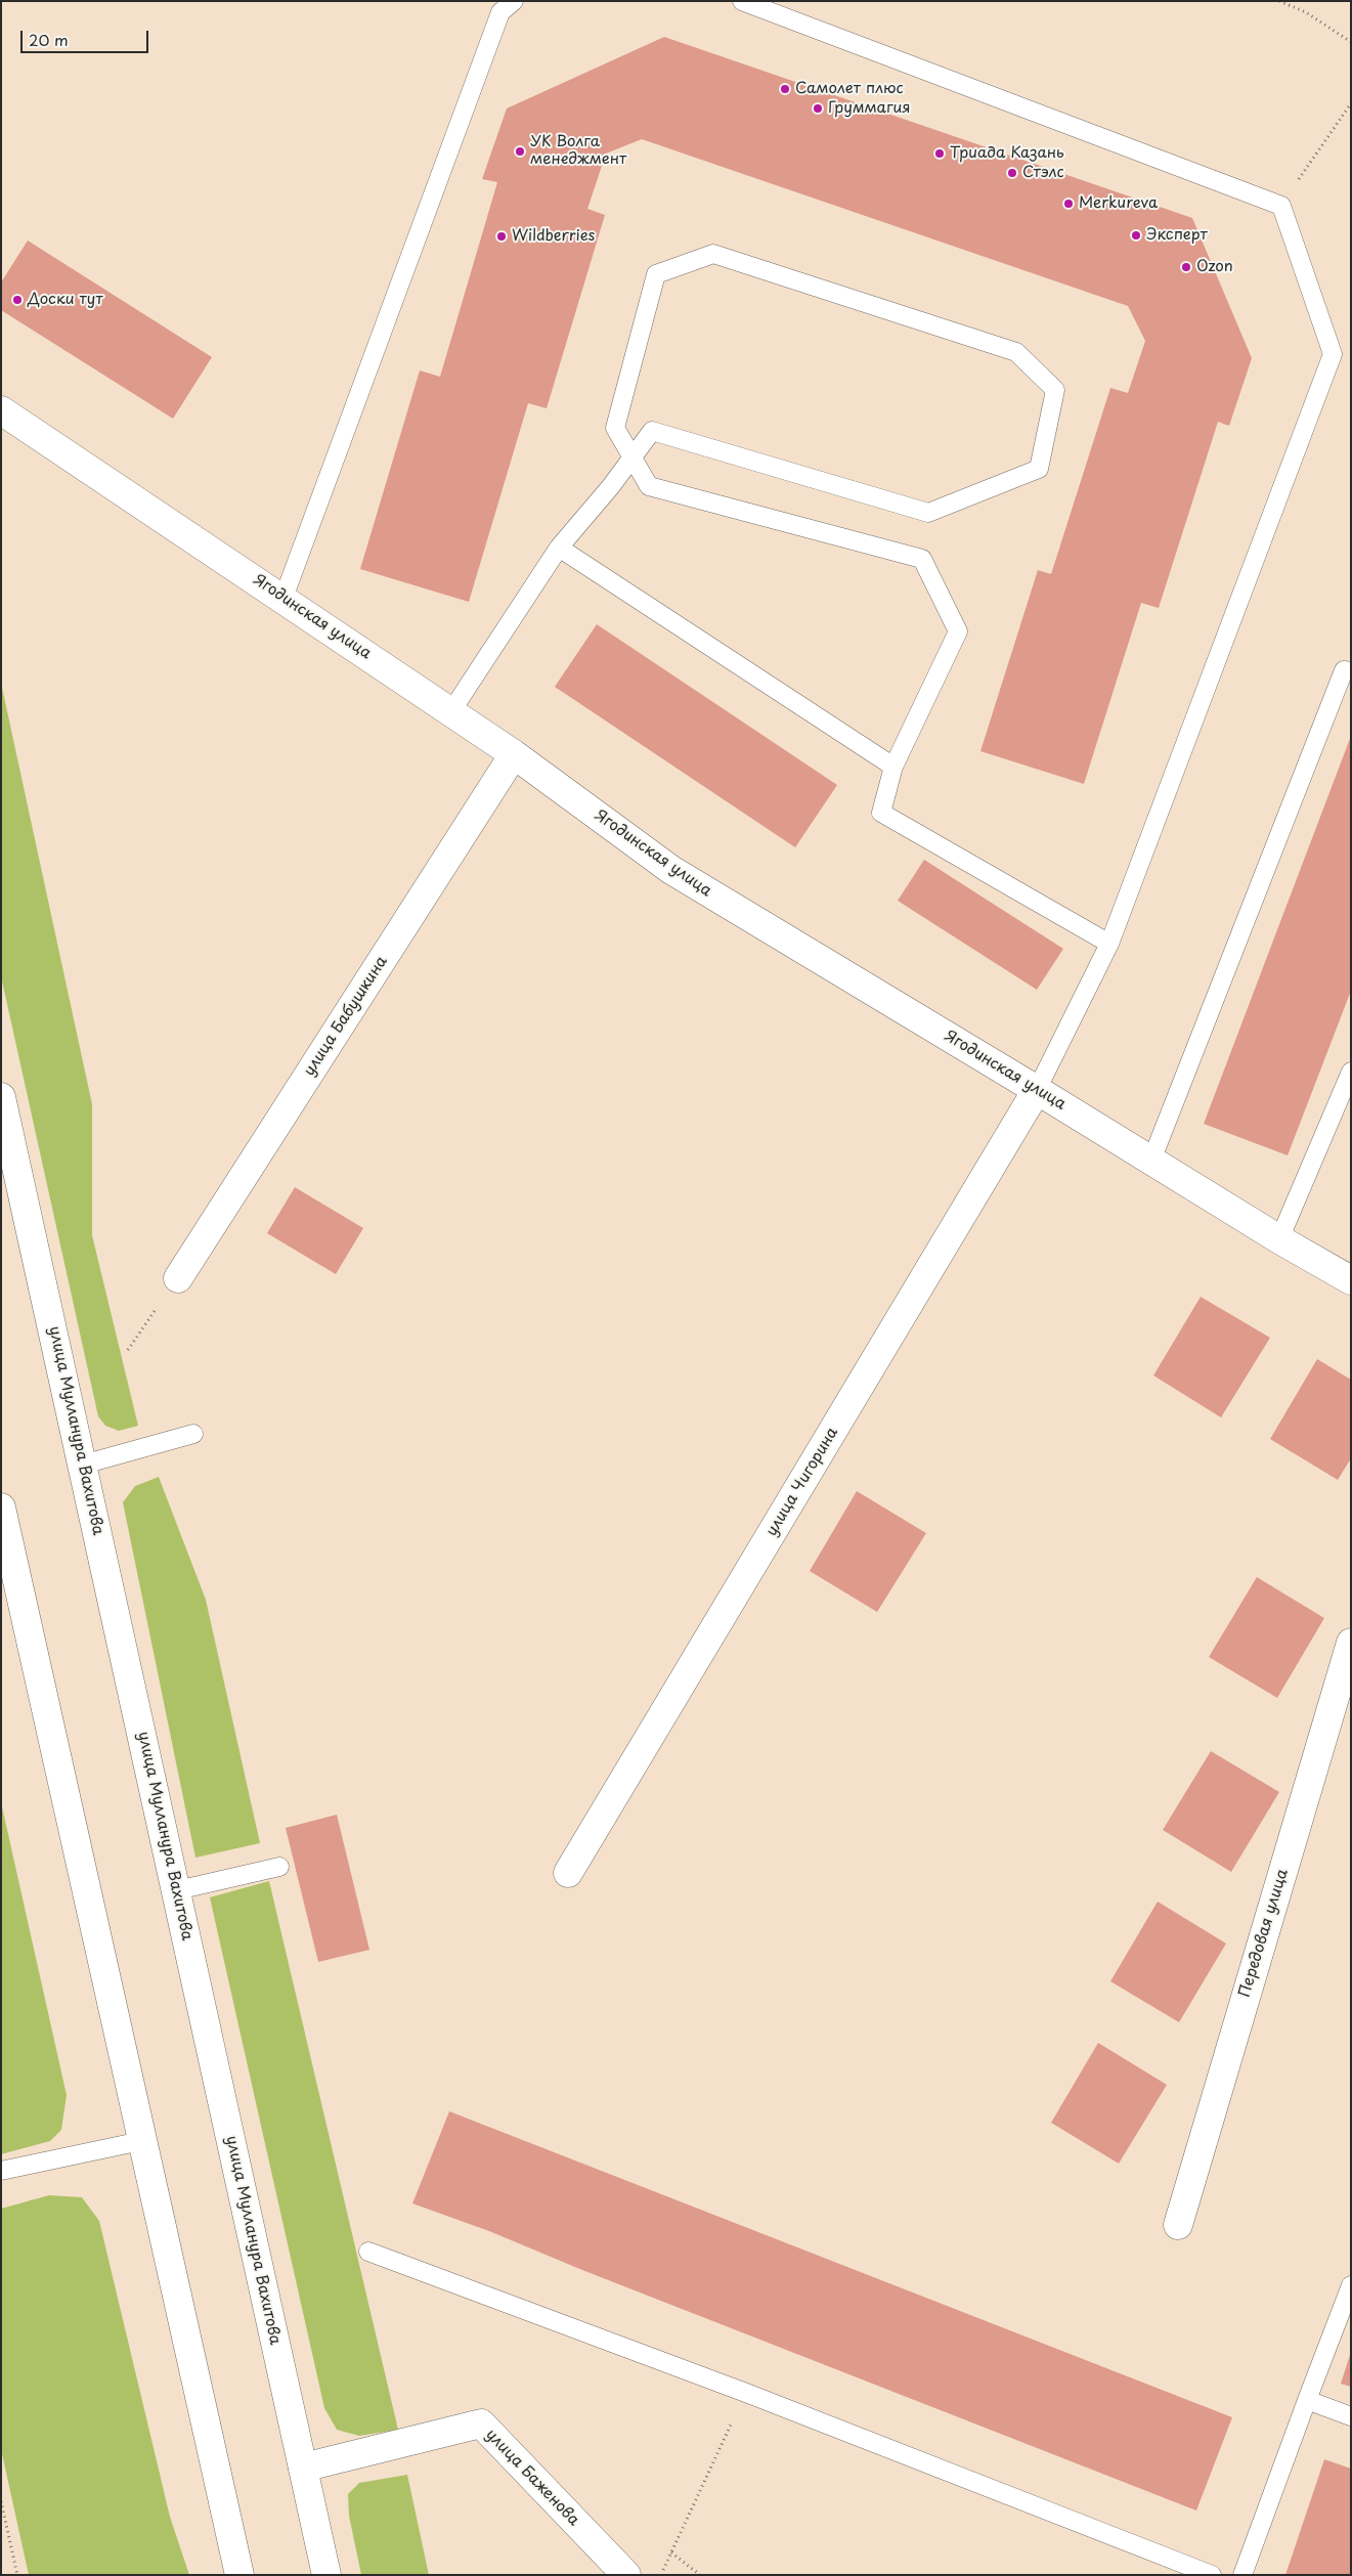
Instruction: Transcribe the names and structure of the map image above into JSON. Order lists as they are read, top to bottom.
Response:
{
  "streets": {
    "street": [
      "Ягодинская улица",
      "улица Бабушкина",
      "улица Мулланура Вахитова",
      "улица Чигорина",
      "Передовая улица",
      "улица Баженова"
    ]
  },
  "crossings": [
    ["Ягодинская улица", "улица Бабушкина"],
    ["Ягодинская улица", "улица Чигорина"],
    ["улица Мулланура Вахитова", "улица Баженова"]
  ],
  "places": [
    "Самолет плюс",
    "Груммагия",
    "УК Волга менеджмент",
    "Триада Казань",
    "Стэлс",
    "Merkureva",
    "Эксперт",
    "Wildberries",
    "Ozon",
    "Доски тут"
  ],
  "scale_bar": "20 m"
}
